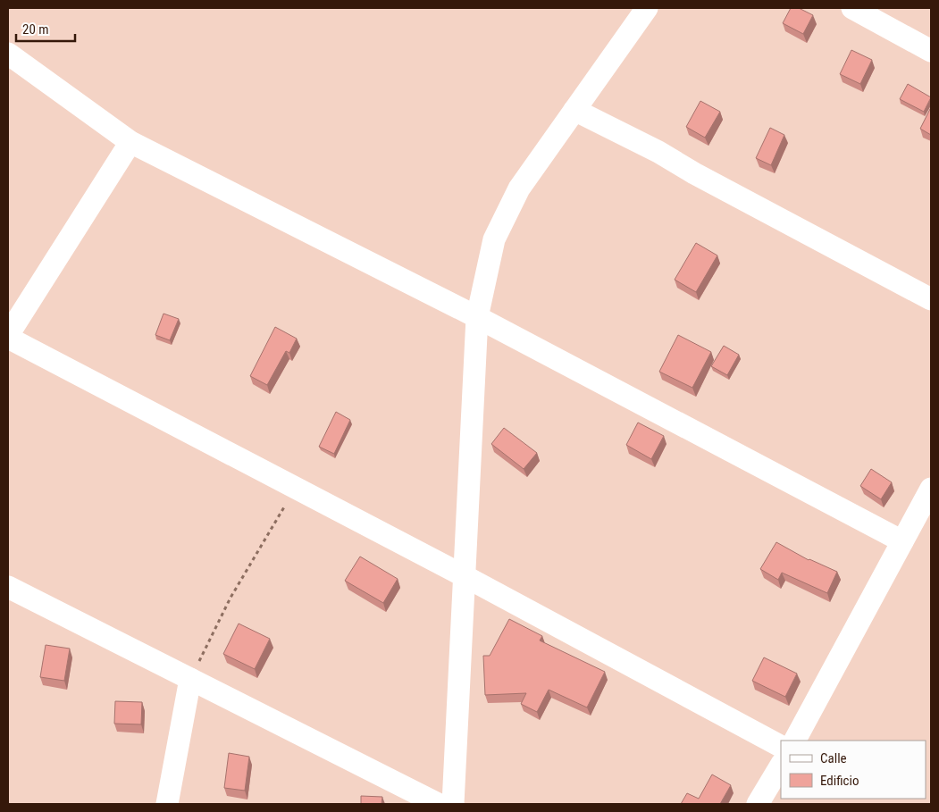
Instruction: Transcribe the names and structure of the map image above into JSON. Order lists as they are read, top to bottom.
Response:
{
  "legend": ["Calle", "Edificio"],
  "scale_bar": "20 m"
}
